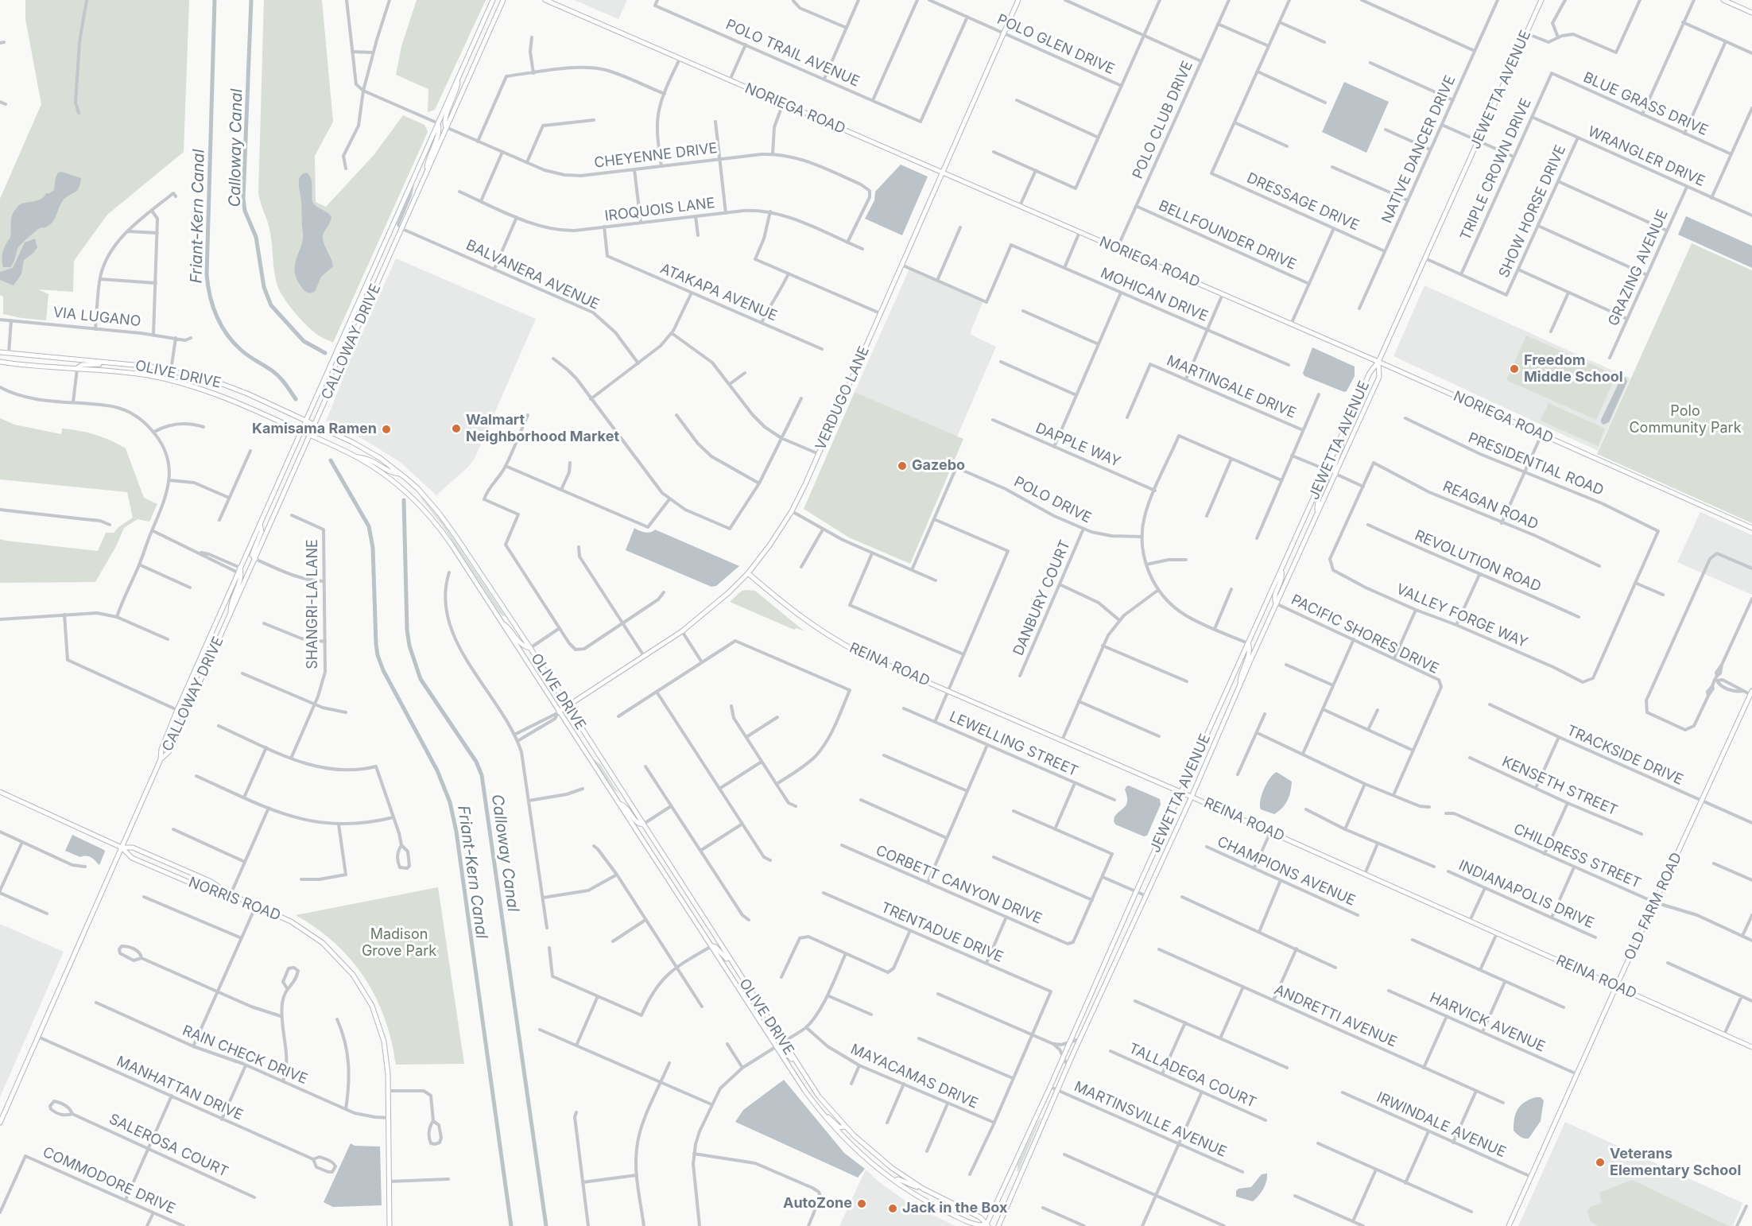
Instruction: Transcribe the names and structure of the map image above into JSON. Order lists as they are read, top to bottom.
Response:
{
  "streets": {
    "street": [
      "POLO GLEN DRIVE",
      "POLO TRAIL AVENUE",
      "JEWETTA AVENUE",
      "BLUE GRASS DRIVE",
      "NORIEGA ROAD",
      "POLO CLUB DRIVE",
      "NATIVE DANCER DRIVE",
      "CHEYENNE DRIVE",
      "WRANGLER DRIVE",
      "TRIPLE CROWN DRIVE",
      "DRESSAGE DRIVE",
      "IROQUOIS LANE",
      "SHOW HORSE DRIVE",
      "BELLFOUNDER DRIVE",
      "GRAZING AVENUE",
      "BALVANERA AVENUE",
      "ATAKAPA AVENUE",
      "MOHICAN DRIVE",
      "VIA LUGANO",
      "CALLOWAY DRIVE",
      "OLIVE DRIVE",
      "MARTINGALE DRIVE",
      "VERDUGO LANE",
      "DAPPLE WAY",
      "PRESIDENTIAL ROAD",
      "POLO DRIVE",
      "REAGAN ROAD",
      "REVOLUTION ROAD",
      "DANBURY COURT",
      "SHANGRI-LA LANE",
      "VALLEY FORGE WAY",
      "PACIFIC SHORES DRIVE",
      "REINA ROAD",
      "LEWELLING STREET",
      "TRACKSIDE DRIVE",
      "KENSETH STREET",
      "CHILDRESS STREET",
      "CHAMPIONS AVENUE",
      "CORBETT CANYON DRIVE",
      "INDIANAPOLIS DRIVE",
      "NORRIS ROAD",
      "OLD FARM ROAD",
      "TRENTADUE DRIVE",
      "ANDRETTI AVENUE",
      "HARVICK AVENUE",
      "RAIN CHECK DRIVE",
      "TALLADEGA COURT",
      "MAYACAMAS DRIVE",
      "MANHATTAN DRIVE",
      "MARTINSVILLE AVENUE",
      "IRWINDALE AVENUE",
      "SALEROSA COURT",
      "COMMODORE DRIVE"
    ]
  },
  "crossings": [
    ["POLO GLEN DRIVE", "POLO TRAIL AVENUE"],
    ["POLO GLEN DRIVE", "VERDUGO LANE"],
    ["JEWETTA AVENUE", "NORIEGA ROAD"],
    ["JEWETTA AVENUE", "OLIVE DRIVE"],
    ["JEWETTA AVENUE", "PACIFIC SHORES DRIVE"],
    ["JEWETTA AVENUE", "REINA ROAD"],
    ["JEWETTA AVENUE", "MARTINSVILLE AVENUE"],
    ["BLUE GRASS DRIVE", "TRIPLE CROWN DRIVE"],
    ["NORIEGA ROAD", "POLO CLUB DRIVE"],
    ["NORIEGA ROAD", "VERDUGO LANE"],
    ["POLO CLUB DRIVE", "BELLFOUNDER DRIVE"],
    ["NATIVE DANCER DRIVE", "DRESSAGE DRIVE"],
    ["CHEYENNE DRIVE", "IROQUOIS LANE"],
    ["CHEYENNE DRIVE", "CALLOWAY DRIVE"],
    ["WRANGLER DRIVE", "TRIPLE CROWN DRIVE"],
    ["WRANGLER DRIVE", "SHOW HORSE DRIVE"],
    ["WRANGLER DRIVE", "GRAZING AVENUE"],
    ["TRIPLE CROWN DRIVE", "SHOW HORSE DRIVE"],
    ["IROQUOIS LANE", "ATAKAPA AVENUE"],
    ["BALVANERA AVENUE", "CALLOWAY DRIVE"],
    ["CALLOWAY DRIVE", "OLIVE DRIVE"],
    ["CALLOWAY DRIVE", "NORRIS ROAD"],
    ["CALLOWAY DRIVE", "MANHATTAN DRIVE"],
    ["OLIVE DRIVE", "VERDUGO LANE"],
    ["VERDUGO LANE", "REINA ROAD"],
    ["PRESIDENTIAL ROAD", "VALLEY FORGE WAY"],
    ["POLO DRIVE", "DANBURY COURT"],
    ["REAGAN ROAD", "VALLEY FORGE WAY"],
    ["REINA ROAD", "OLD FARM ROAD"],
    ["TRACKSIDE DRIVE", "OLD FARM ROAD"],
    ["CHILDRESS STREET", "OLD FARM ROAD"],
    ["NORRIS ROAD", "RAIN CHECK DRIVE"],
    ["OLD FARM ROAD", "HARVICK AVENUE"],
    ["OLD FARM ROAD", "IRWINDALE AVENUE"]
  ],
  "water": ["Calloway Canal", "Friant-Kern Canal"],
  "parks": ["Polo Community Park", "Madison Grove Park"],
  "places": [
    "Freedom Middle School",
    "Walmart Neighborhood Market",
    "Kamisama Ramen",
    "Gazebo",
    "Veterans Elementary School",
    "AutoZone",
    "Jack in the Box"
  ]
}
